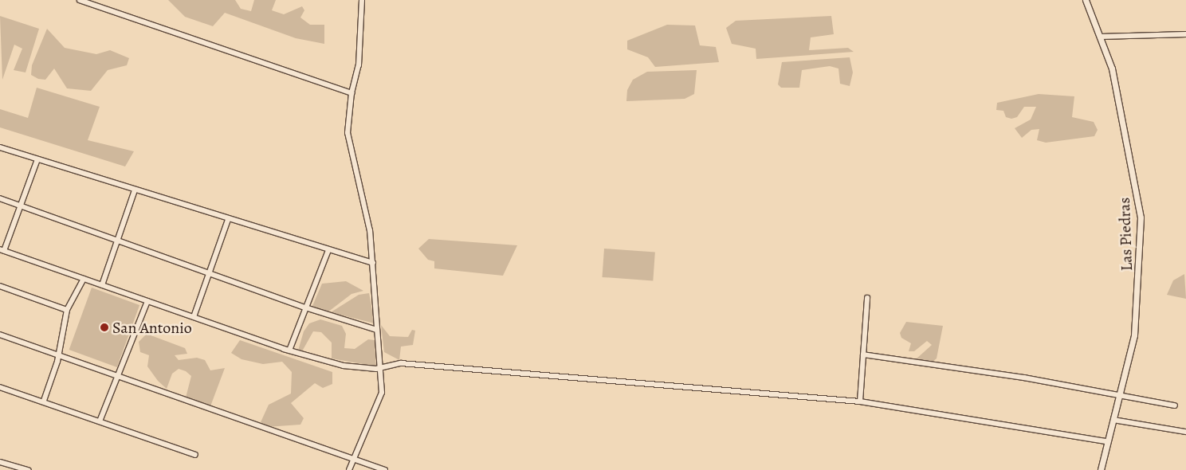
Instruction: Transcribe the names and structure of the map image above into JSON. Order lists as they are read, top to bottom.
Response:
{
  "streets": {
    "street": ["Las Piedras"]
  },
  "places": ["San Antonio"]
}
